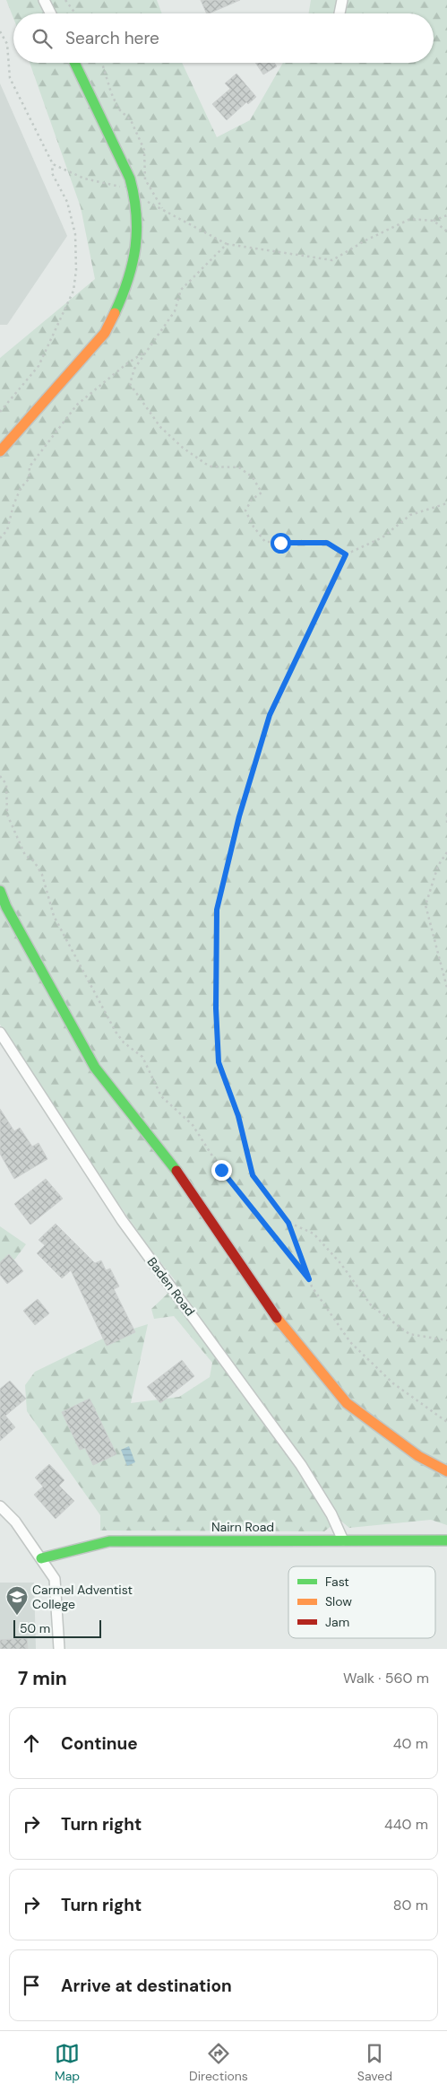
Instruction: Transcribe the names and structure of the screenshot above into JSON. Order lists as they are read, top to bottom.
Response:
{
  "streets": {
    "street": ["Baden Road", "Nairn Road"]
  },
  "crossings": [
    ["Baden Road", "Nairn Road"]
  ],
  "places": {
    "school or university": ["Carmel Adventist College"]
  },
  "legend": ["Fast", "Slow", "Jam"],
  "scale_bar": "50 m",
  "page": {
    "search": "Search here",
    "scale": "50 m",
    "heading": ["7 min", "Walk · 560 m"],
    "list": [
      ["Continue", "40 m"],
      ["Turn right", "440 m"],
      ["Turn right", "80 m"],
      "Arrive at destination"
    ],
    "nav": ["Map", "Directions", "Saved"]
  }
}
